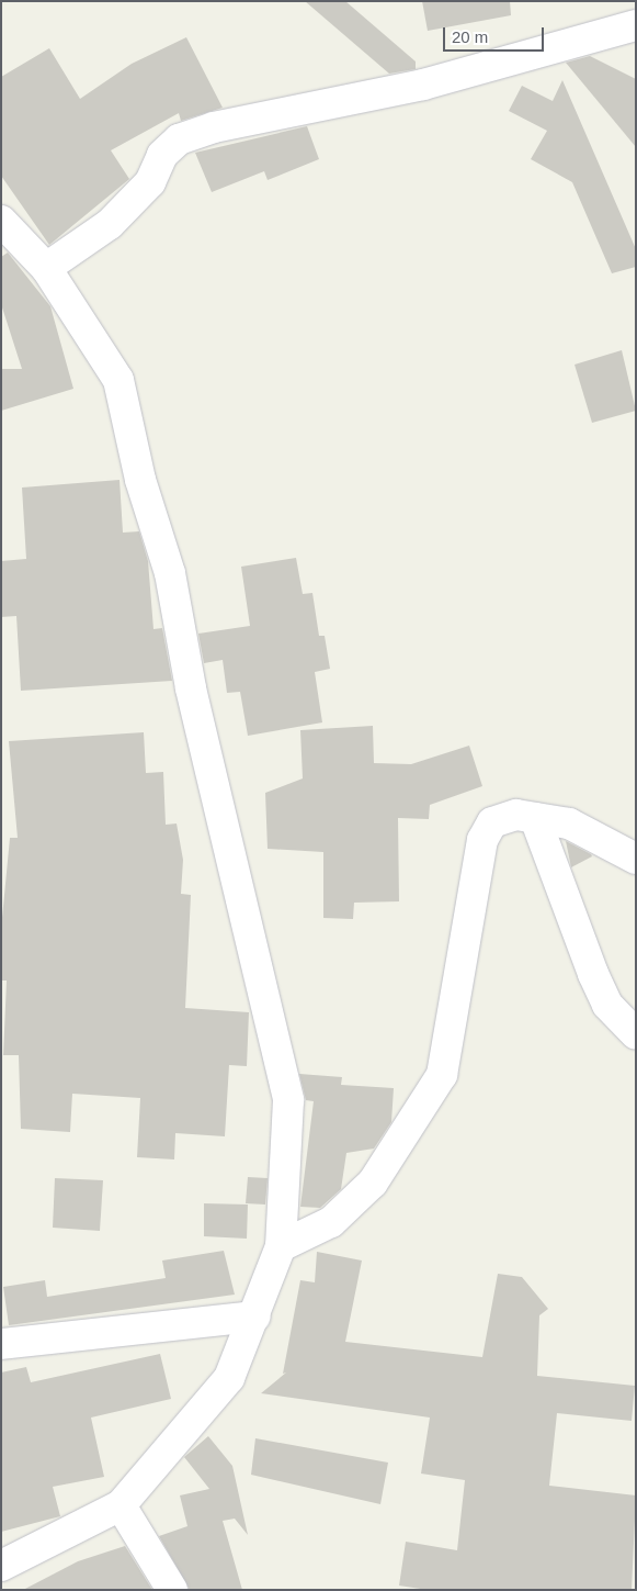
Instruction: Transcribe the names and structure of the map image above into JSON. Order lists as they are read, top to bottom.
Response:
{
  "scale_bar": "20 m"
}
